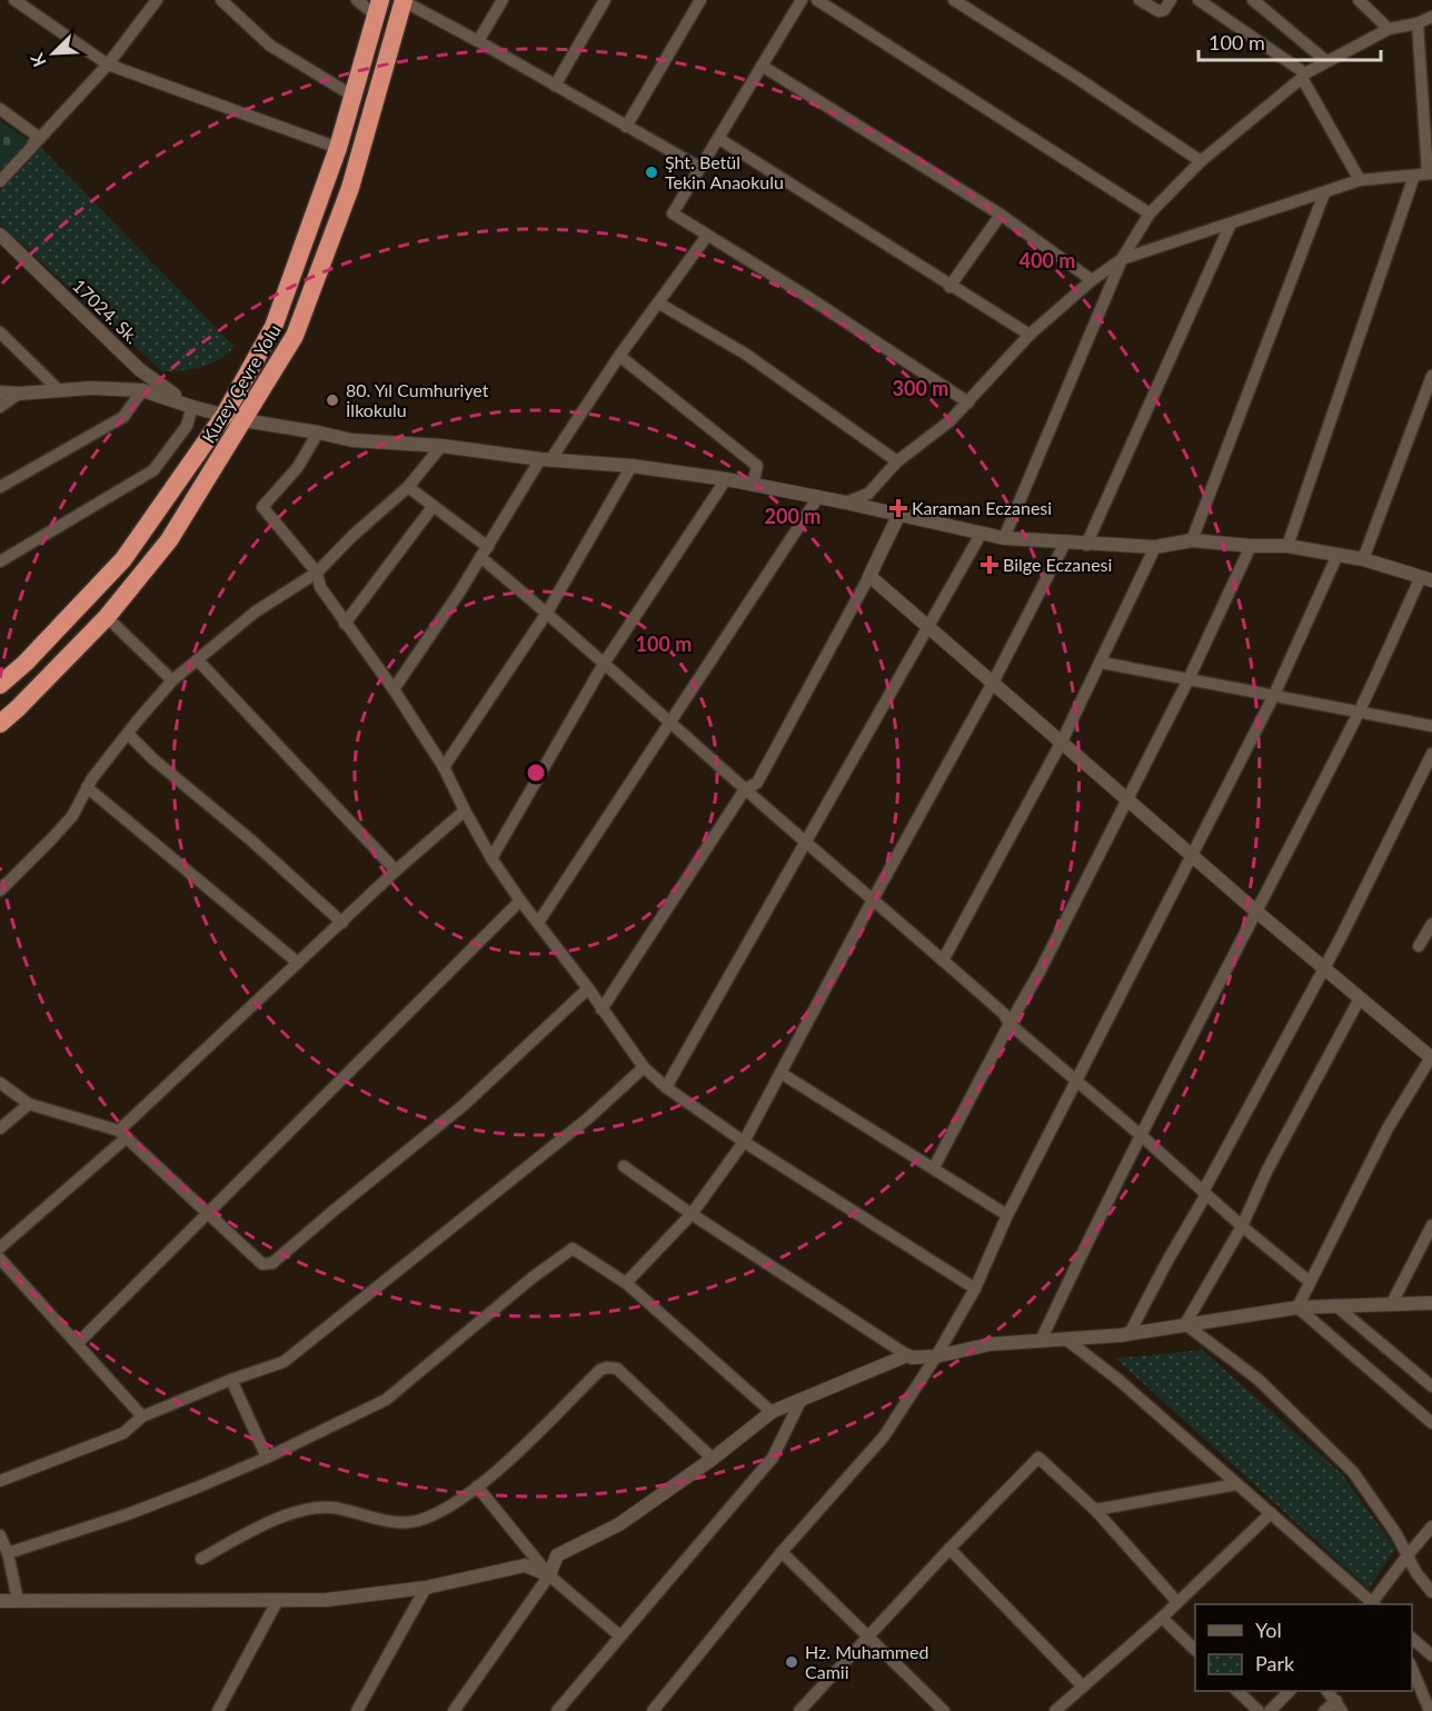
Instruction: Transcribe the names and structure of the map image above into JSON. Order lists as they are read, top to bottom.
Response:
{
  "streets": {
    "highway": ["Kuzey Çevre Yolu"],
    "street": ["17024. Sk."]
  },
  "places": {
    "other": ["Şht. Betül Tekin Anaokulu", "80. Yıl Cumhuriyet İlkokulu", "Hz. Muhammed Camii"],
    "health": ["Karaman Eczanesi", "Bilge Eczanesi"]
  },
  "legend": ["Yol", "Park"],
  "scale_bar": "100 m",
  "north": "bottom left",
  "rings": [
    "400 m",
    "300 m",
    "200 m",
    "100 m"
  ]
}
